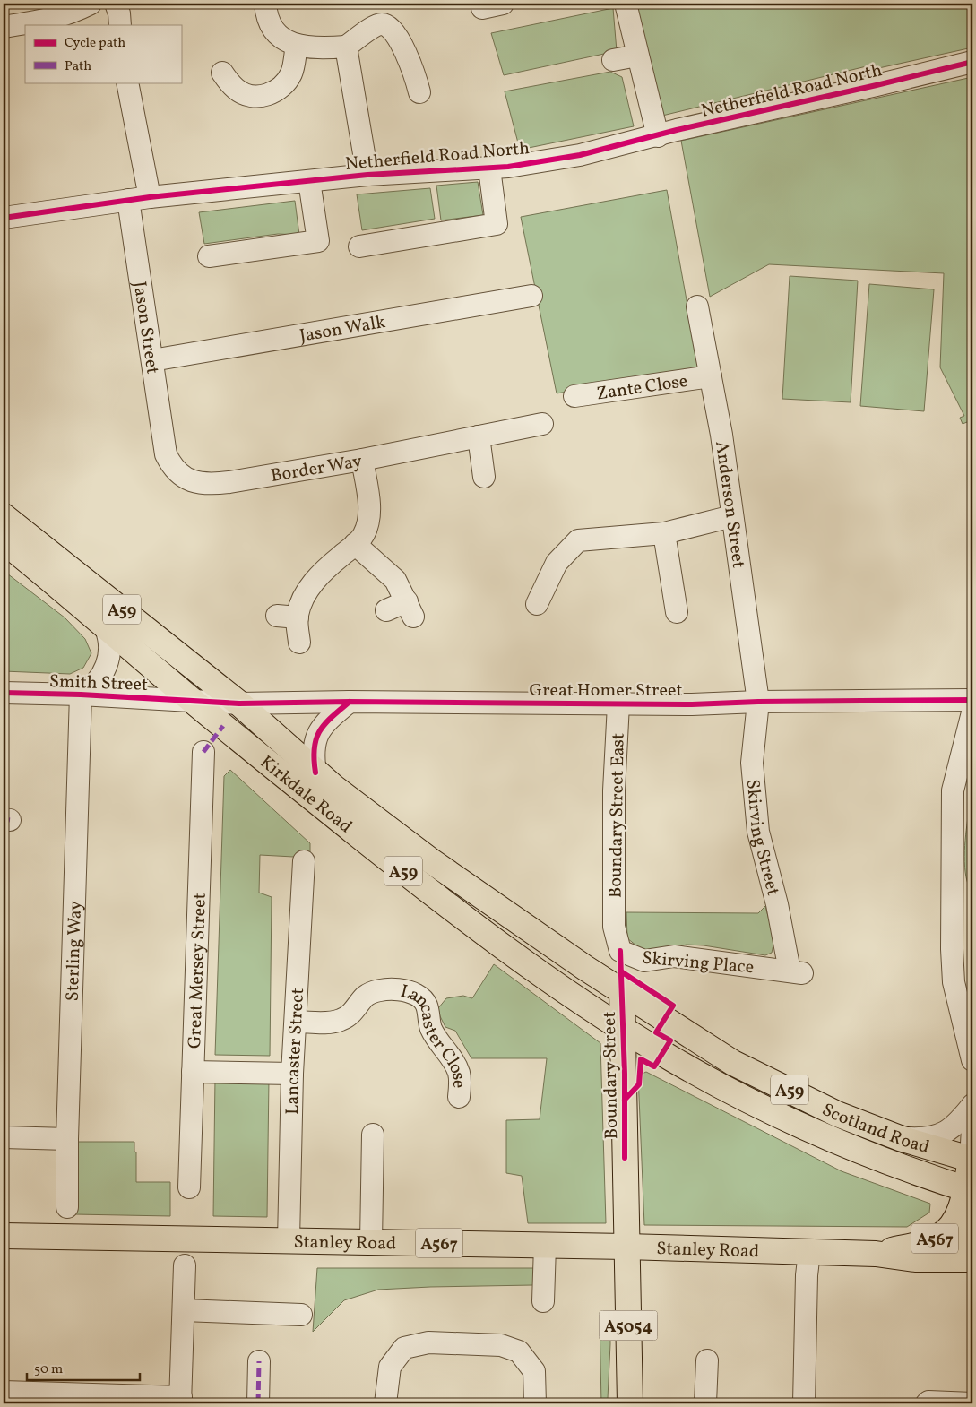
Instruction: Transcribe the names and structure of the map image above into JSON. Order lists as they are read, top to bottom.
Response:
{
  "streets": {
    "main road": [
      "A59",
      "Kirkdale Road",
      "Boundary Street",
      "Scotland Road",
      "A567",
      "Stanley Road",
      "A5054"
    ],
    "street": [
      "Netherfield Road North",
      "Jason Street",
      "Jason Walk",
      "Zante Close",
      "Border Way",
      "Anderson Street",
      "Smith Street",
      "Great Homer Street",
      "Boundary Street East",
      "Skirving Street",
      "Sterling Way",
      "Skirving Place",
      "Great Mersey Street",
      "Lancaster Close",
      "Lancaster Street"
    ]
  },
  "crossings": [
    ["Netherfield Road North", "Jason Street"],
    ["Jason Street", "Jason Walk"],
    ["Jason Street", "Border Way"],
    ["Zante Close", "Anderson Street"],
    ["Anderson Street", "Great Homer Street"],
    ["Anderson Street", "Skirving Street"],
    ["Smith Street", "Great Homer Street"],
    ["Smith Street", "Kirkdale Road"],
    ["Smith Street", "Sterling Way"],
    ["Great Homer Street", "Kirkdale Road"],
    ["Great Homer Street", "Boundary Street East"],
    ["Great Homer Street", "Skirving Street"],
    ["Kirkdale Road", "Boundary Street"],
    ["Kirkdale Road", "Scotland Road"],
    ["Boundary Street East", "Skirving Place"],
    ["Skirving Street", "Skirving Place"],
    ["Lancaster Close", "Lancaster Street"],
    ["Lancaster Street", "Stanley Road"],
    ["Boundary Street", "Scotland Road"],
    ["Boundary Street", "Stanley Road"],
    ["Scotland Road", "Stanley Road"]
  ],
  "legend": ["Cycle path", "Path"],
  "scale_bar": "50 m"
}
